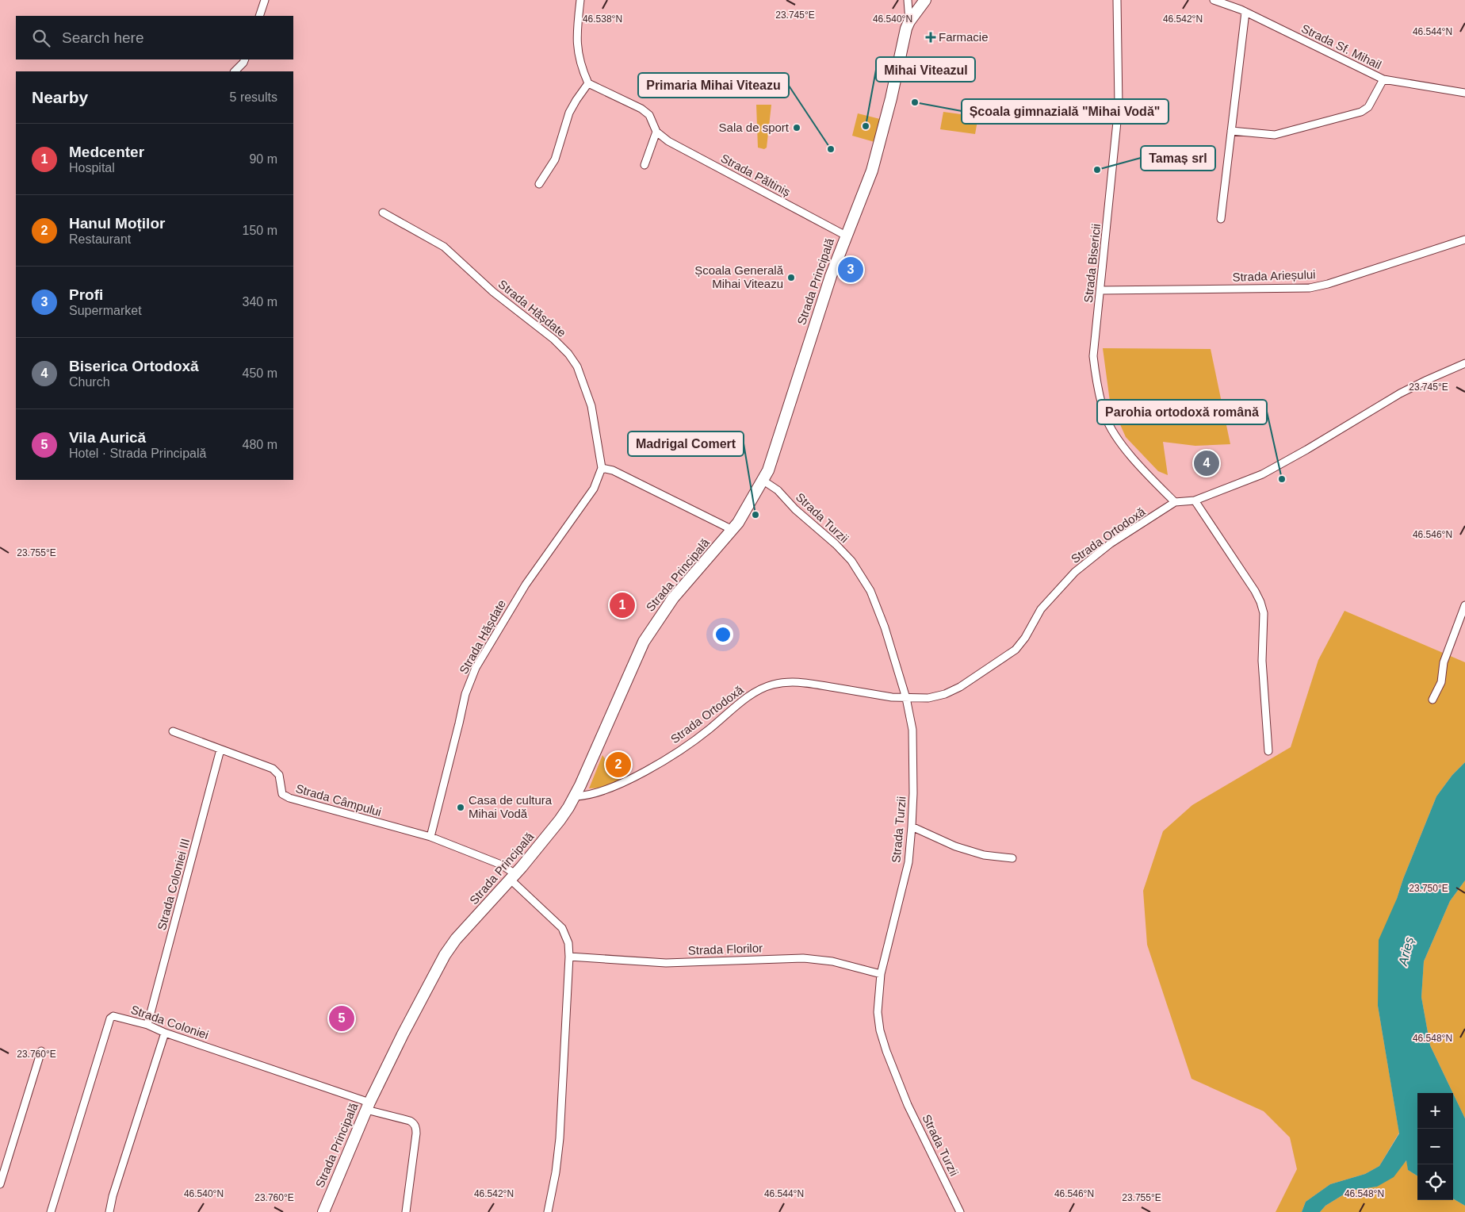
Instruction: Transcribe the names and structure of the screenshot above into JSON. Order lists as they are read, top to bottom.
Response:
{
  "streets": {
    "main road": ["Strada Principală"],
    "street": [
      "Strada Sf. Mihail",
      "Strada Păltiniș",
      "Strada Bisericii",
      "Strada Arieșului",
      "Strada Hășdate",
      "Strada Turzii",
      "Strada Ortodoxă",
      "Strada Câmpului",
      "Strada Coloniei III",
      "Strada Florilor",
      "Strada Coloniei"
    ]
  },
  "crossings": [
    ["Strada Păltiniș", "Strada Principală"],
    ["Strada Bisericii", "Strada Arieșului"],
    ["Strada Bisericii", "Strada Ortodoxă"],
    ["Strada Principală", "Strada Turzii"],
    ["Strada Principală", "Strada Ortodoxă"],
    ["Strada Principală", "Strada Câmpului"],
    ["Strada Principală", "Strada Coloniei"],
    ["Strada Hășdate", "Strada Câmpului"],
    ["Strada Turzii", "Strada Ortodoxă"],
    ["Strada Turzii", "Strada Florilor"],
    ["Strada Câmpului", "Strada Coloniei III"],
    ["Strada Coloniei III", "Strada Coloniei"]
  ],
  "water": ["Arieș"],
  "places": {
    "health": ["Farmacie"],
    "other": [
      "Școala gimnazială \"Mihai Vodă\"",
      "Mihai Viteazul",
      "Sala de sport",
      "Primaria Mihai Viteazu",
      "Tamaș srl",
      "Școala Generală Mihai Viteazu",
      "Parohia ortodoxă română",
      "Madrigal Comert",
      "Casa de cultura Mihai Vodă"
    ]
  },
  "page": {
    "search": "Search here",
    "heading": ["Nearby", "5 results"],
    "list": [
      {
        "mark": "1",
        "name": "Medcenter",
        "note": "Hospital",
        "value": "90 m"
      },
      {
        "mark": "2",
        "name": "Hanul Moților",
        "note": "Restaurant",
        "value": "150 m"
      },
      {
        "mark": "3",
        "name": "Profi",
        "note": "Supermarket",
        "value": "340 m"
      },
      {
        "mark": "4",
        "name": "Biserica Ortodoxă",
        "note": "Church",
        "value": "450 m"
      },
      {
        "mark": "5",
        "name": "Vila Aurică",
        "note": "Hotel · Strada Principală",
        "value": "480 m"
      }
    ],
    "pins": [
      "3",
      "4",
      "1",
      "2",
      "5"
    ],
    "map_buttons": ["+", "−"]
  },
  "coordinates": [
    "23.745°E",
    "46.538°N",
    "46.540°N",
    "46.542°N",
    "46.544°N",
    "46.546°N",
    "23.755°E",
    "23.750°E",
    "46.548°N",
    "23.760°E"
  ]
}
